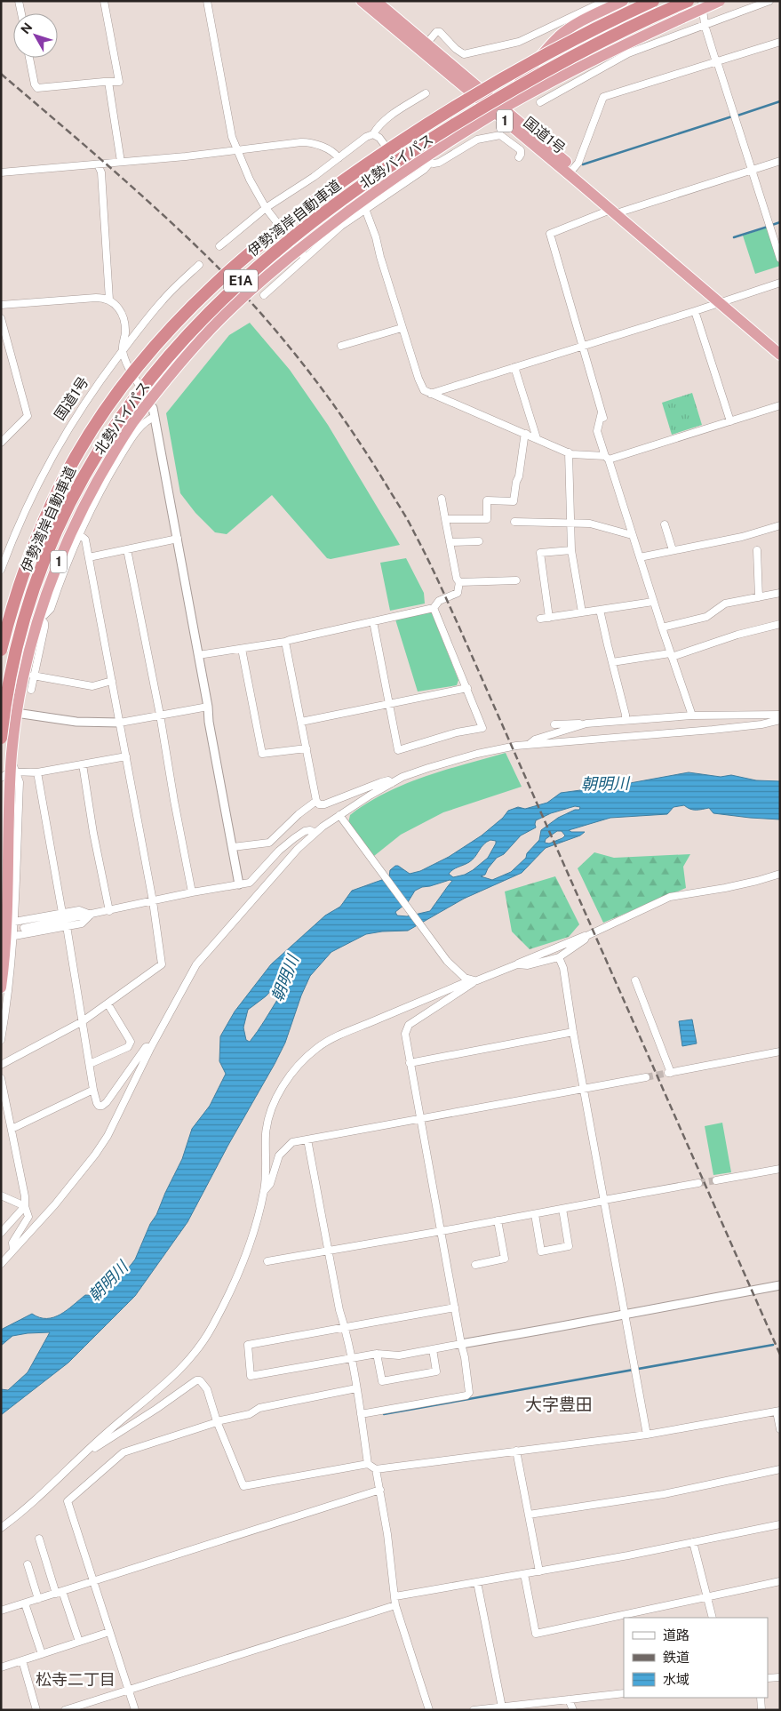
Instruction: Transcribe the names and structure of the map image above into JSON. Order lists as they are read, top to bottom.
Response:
{
  "streets": {
    "highway": [
      "1",
      "国道1号",
      "北勢バイパス",
      "伊勢湾岸自動車道",
      "E1A"
    ]
  },
  "crossings": [
    ["1", "北勢バイパス"],
    ["国道1号", "北勢バイパス"]
  ],
  "districts": ["大字豊田", "松寺二丁目"],
  "water": ["朝明川"],
  "legend": ["道路", "鉄道", "水域"],
  "north": "top left"
}
